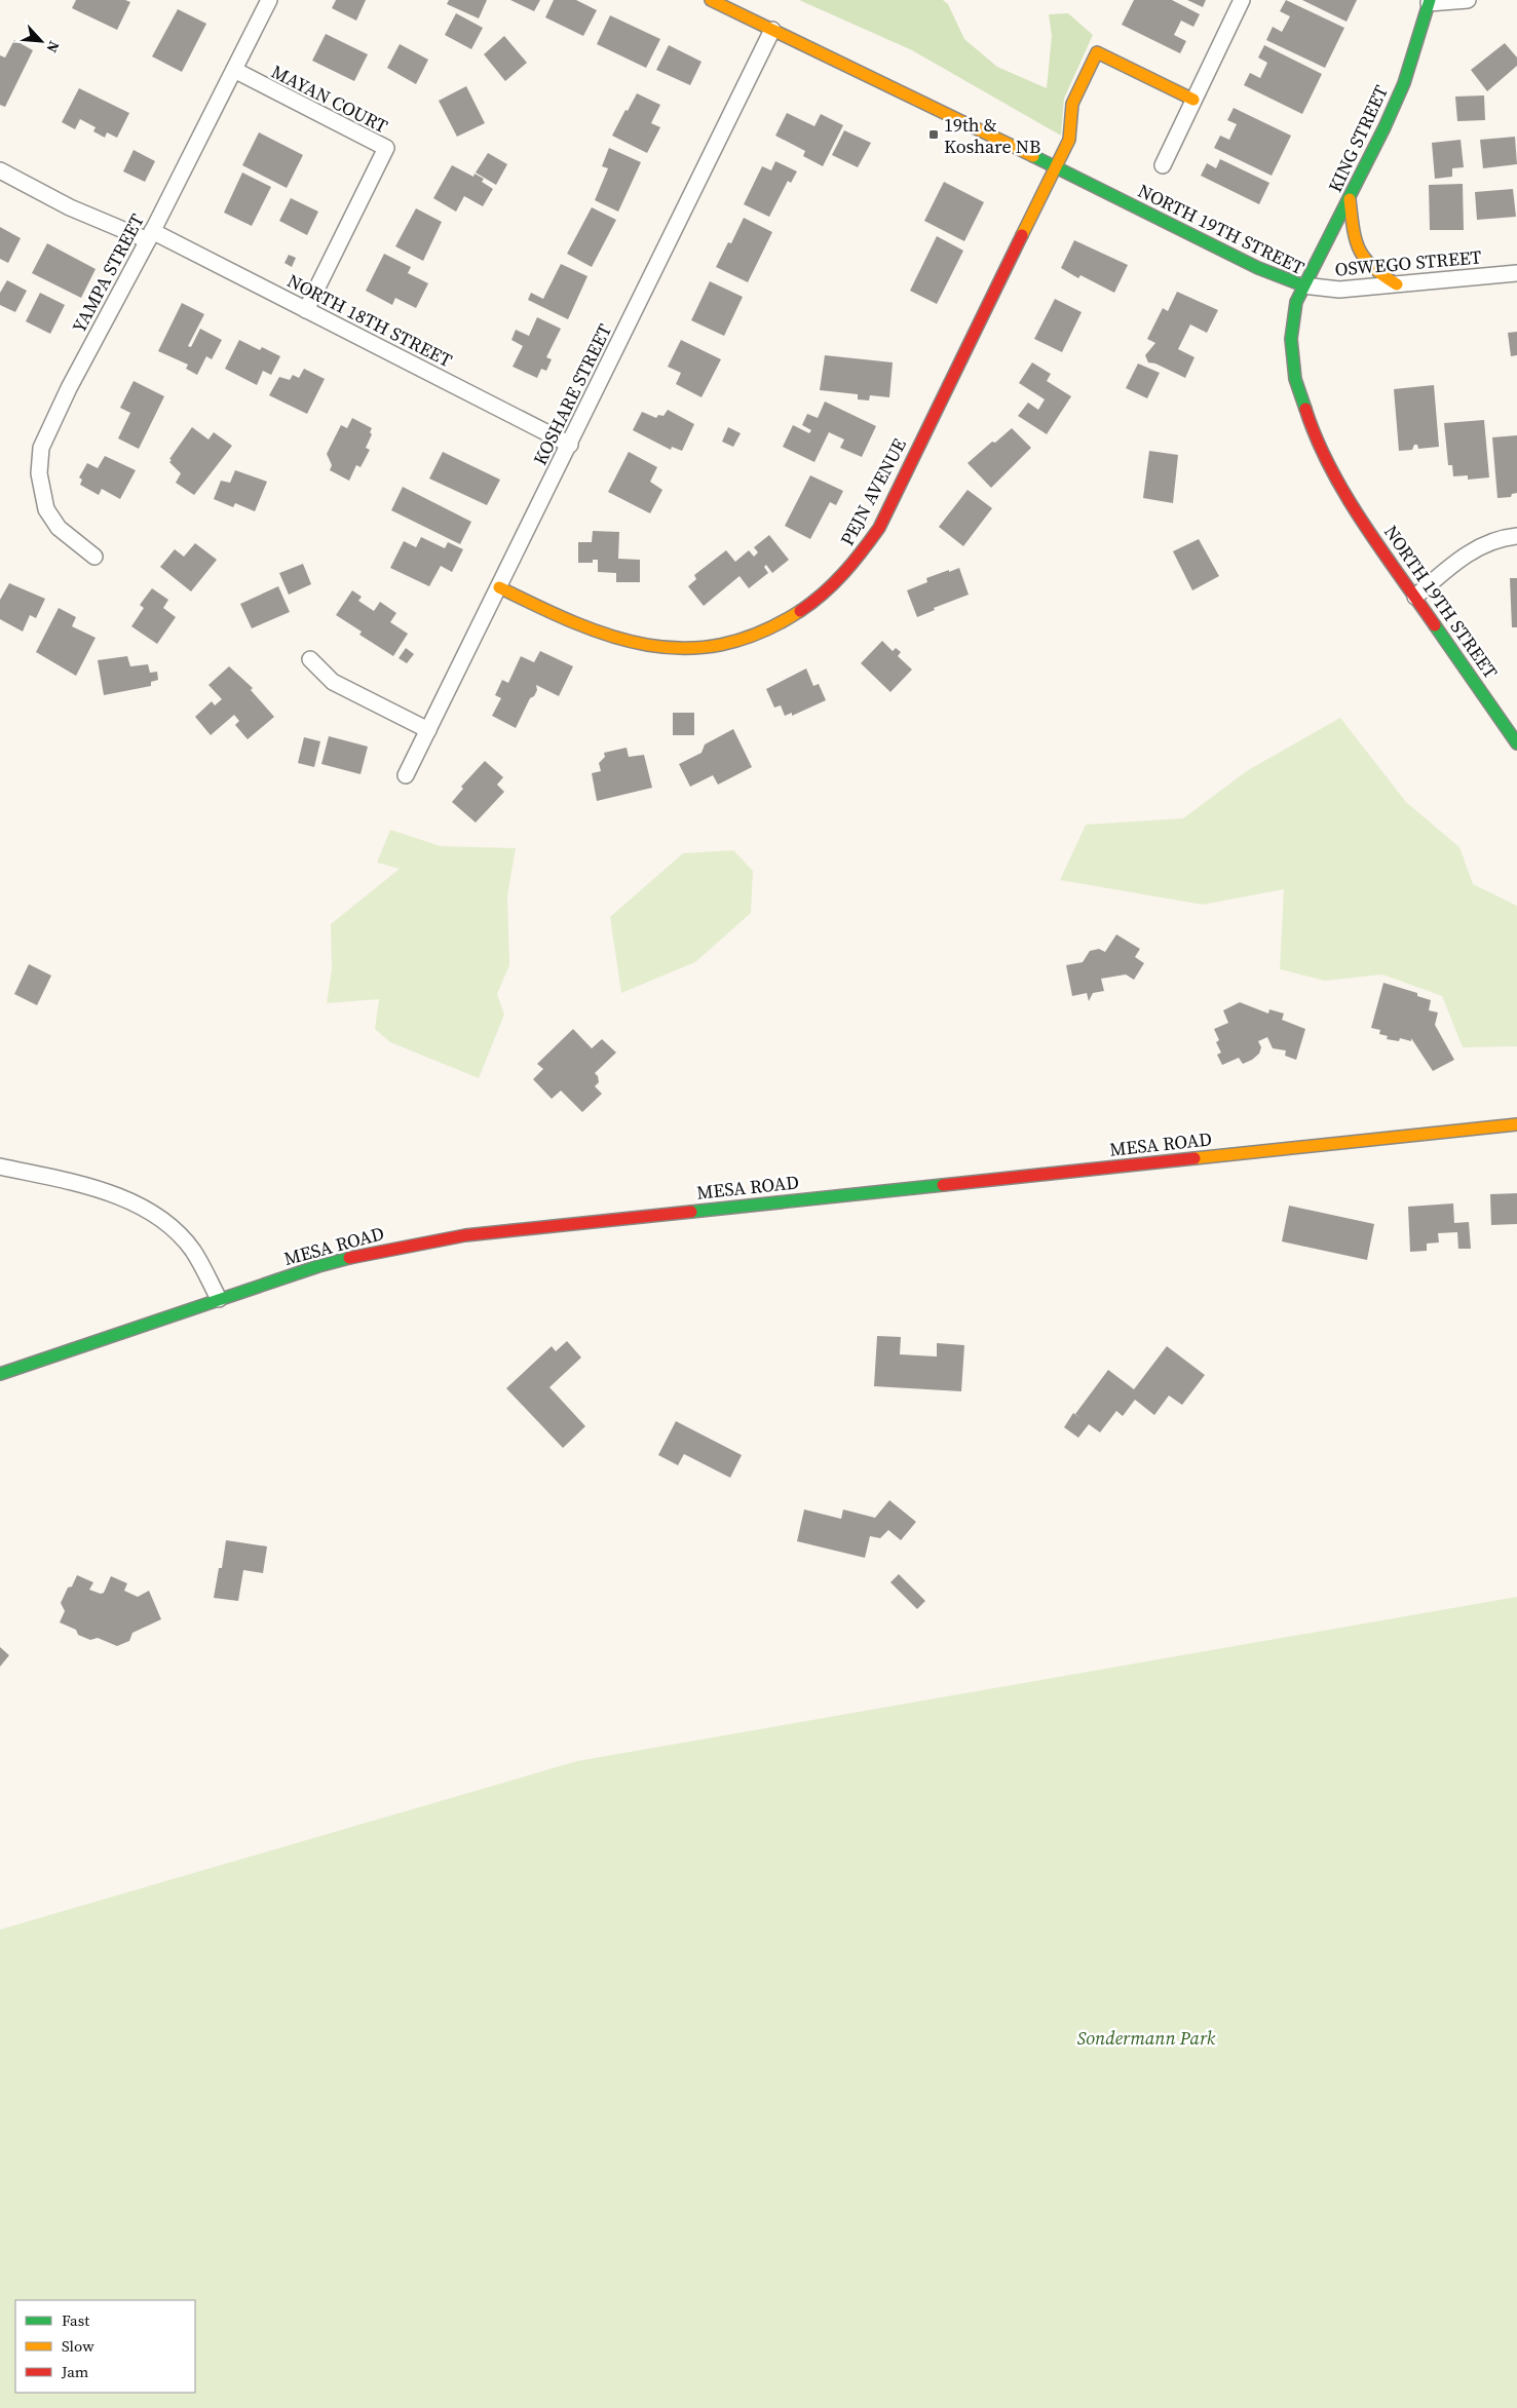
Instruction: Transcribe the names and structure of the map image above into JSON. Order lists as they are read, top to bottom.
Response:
{
  "streets": {
    "street": [
      "MAYAN COURT",
      "KING STREET",
      "NORTH 19TH STREET",
      "OSWEGO STREET",
      "YAMPA STREET",
      "NORTH 18TH STREET",
      "KOSHARE STREET",
      "PEJN AVENUE",
      "MESA ROAD"
    ]
  },
  "crossings": [
    ["MAYAN COURT", "YAMPA STREET"],
    ["MAYAN COURT", "NORTH 18TH STREET"],
    ["KING STREET", "NORTH 19TH STREET"],
    ["KING STREET", "OSWEGO STREET"],
    ["NORTH 19TH STREET", "OSWEGO STREET"],
    ["NORTH 19TH STREET", "KOSHARE STREET"],
    ["NORTH 19TH STREET", "PEJN AVENUE"],
    ["YAMPA STREET", "NORTH 18TH STREET"],
    ["NORTH 18TH STREET", "KOSHARE STREET"],
    ["KOSHARE STREET", "PEJN AVENUE"]
  ],
  "parks": ["Sondermann Park"],
  "places": {
    "transit": ["19th & Koshare NB"]
  },
  "legend": ["Fast", "Slow", "Jam"],
  "north": "bottom right"
}
